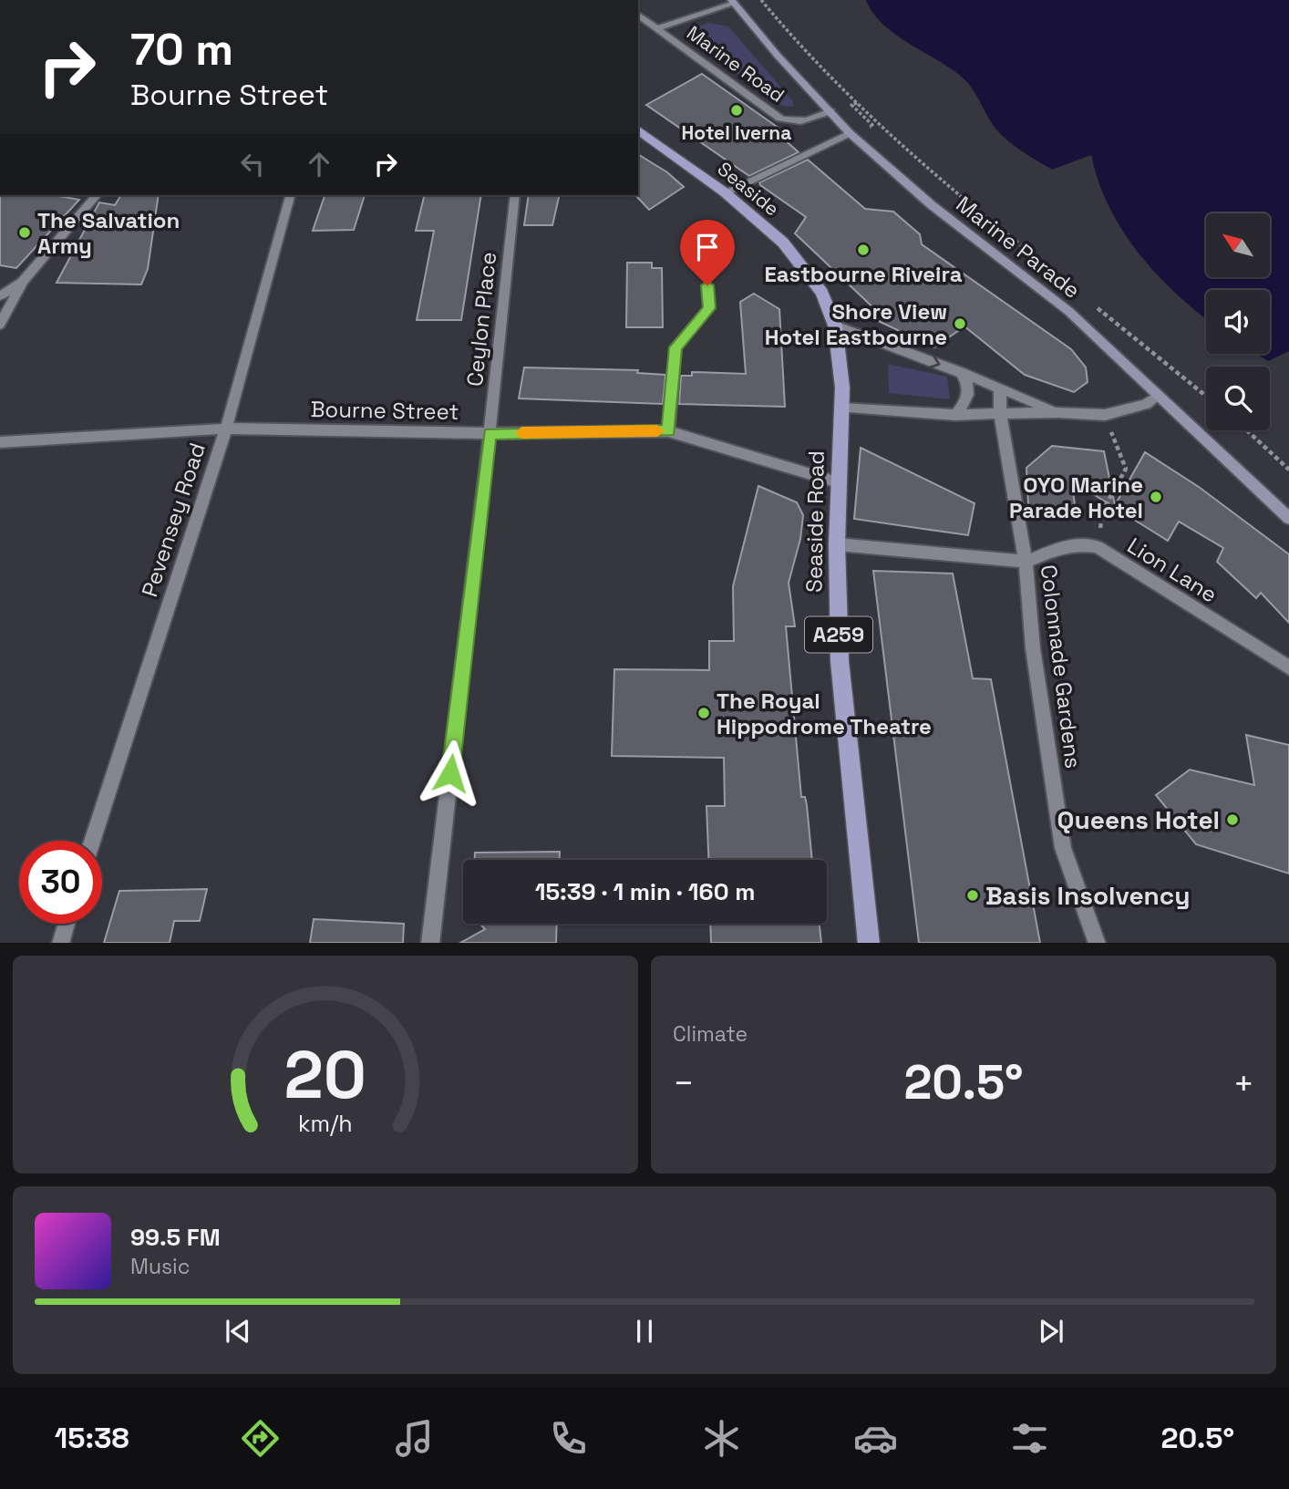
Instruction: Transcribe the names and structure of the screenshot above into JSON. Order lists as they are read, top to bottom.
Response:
{
  "streets": {
    "main road": [
      "Seaside",
      "Marine Parade",
      "Seaside Road",
      "A259"
    ],
    "street": [
      "Marine Road",
      "Ceylon Place",
      "Bourne Street",
      "Pevensey Road",
      "Lion Lane",
      "Colonnade Gardens"
    ]
  },
  "crossings": [
    ["Marine Road", "Marine Parade"],
    ["Seaside", "Seaside Road"],
    ["Ceylon Place", "Bourne Street"],
    ["Bourne Street", "Pevensey Road"],
    ["Bourne Street", "Seaside Road"],
    ["Lion Lane", "Colonnade Gardens"]
  ],
  "places": [
    "Hotel Iverna",
    "The Salvation Army",
    "Eastbourne Riveira",
    "Shore View Hotel Eastbourne",
    "OYO Marine Parade Hotel",
    "The Royal Hippodrome Theatre",
    "Queens Hotel",
    "Basis Insolvency"
  ],
  "north": "top left",
  "page": {
    "turn": ["70 m", "Bourne Street"],
    "limit": "30",
    "trip": "15:39 · 1 min · 160 m",
    "tile": "Climate",
    "heat": ["−", "20.5°", "+"],
    "song": ["99.5 FM", "Music"],
    "tabs": ["15:38", "20.5°"],
    "gauge": ["20", "km/h"]
  }
}
